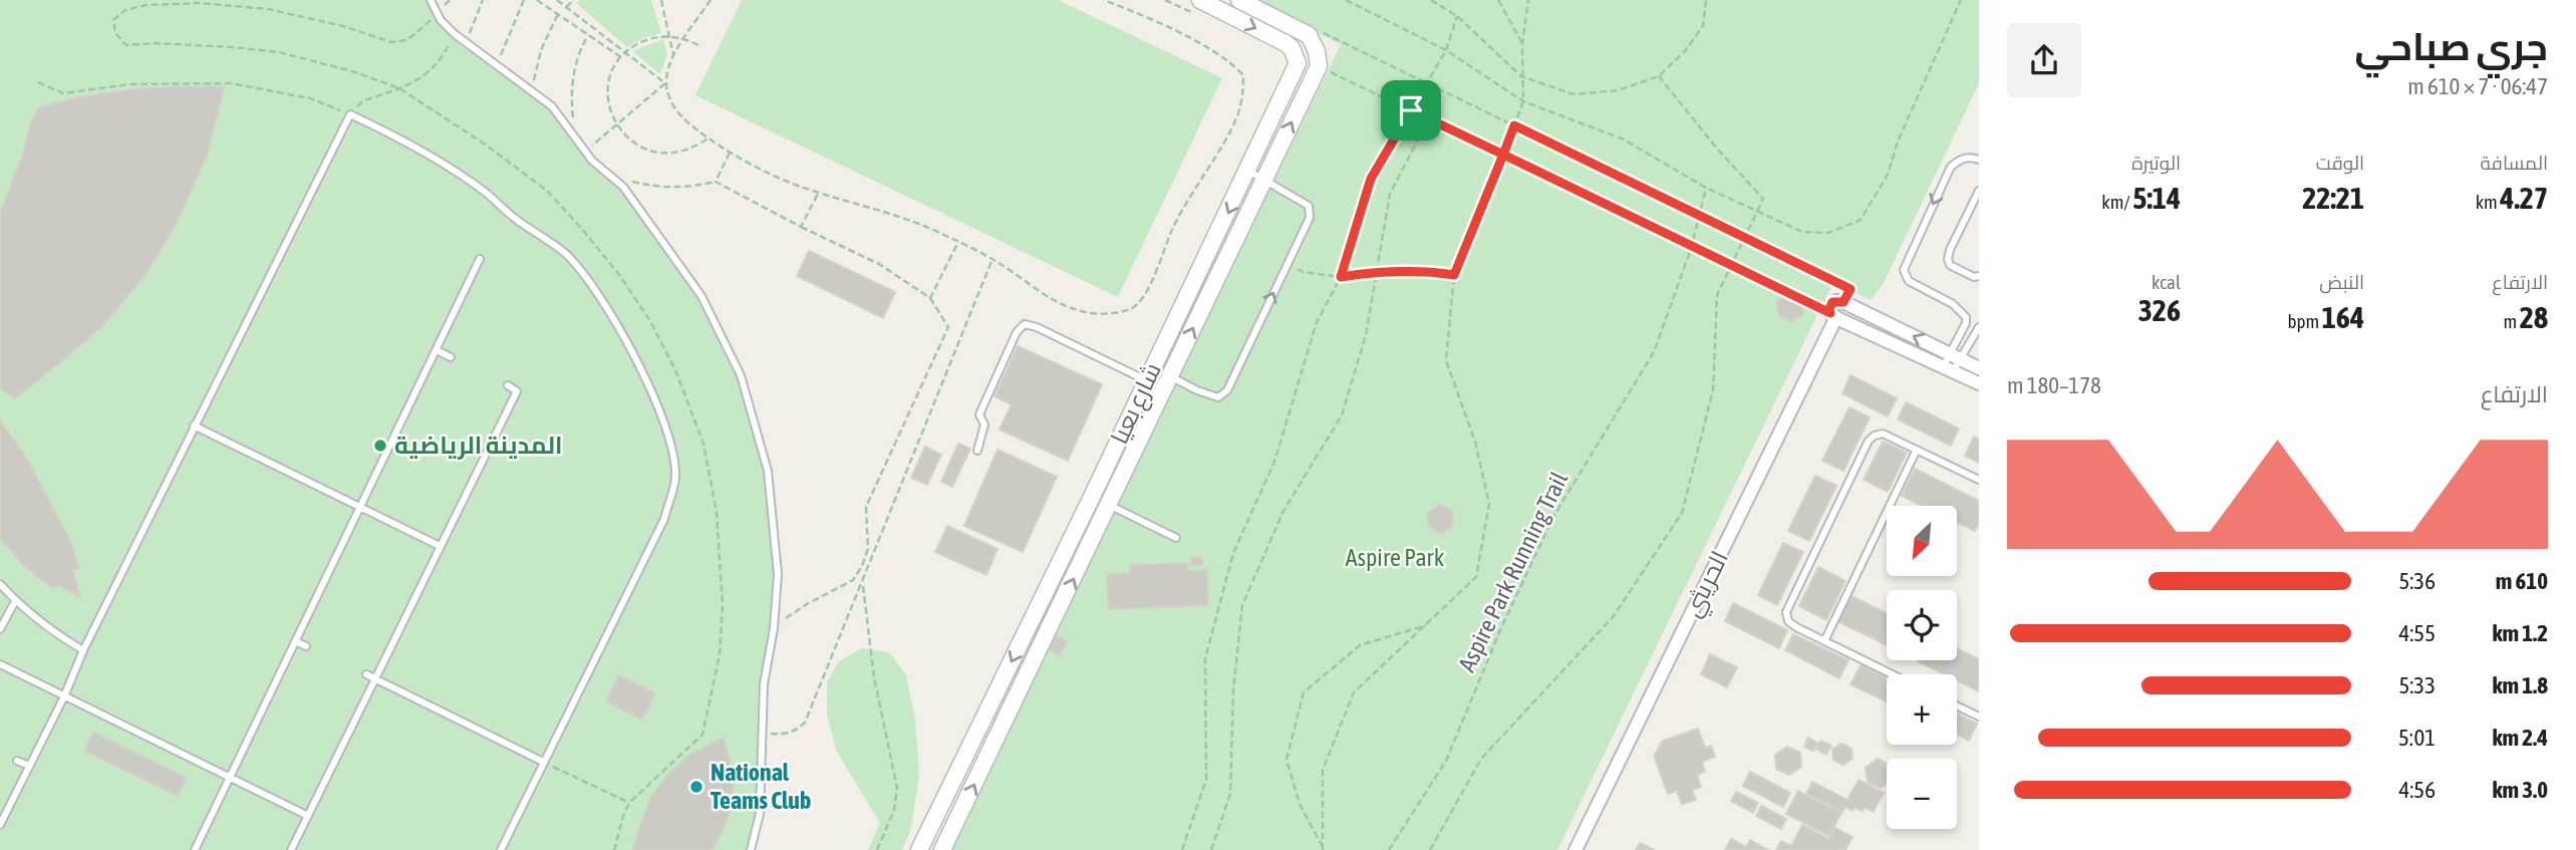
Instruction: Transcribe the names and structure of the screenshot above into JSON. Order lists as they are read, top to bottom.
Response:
{
  "streets": {
    "street": ["شارع بعيا", "الحريثي"],
    "path": ["Aspire Park Running Trail"]
  },
  "parks": ["Aspire Park"],
  "places": ["المدينة الرياضية", "National Teams Club"],
  "north": "bottom left",
  "page": {
    "heading": ["جري صباحي", "06:47 · 7 × 610 m"],
    "stats": [
      ["المسافة", "4.27 km"],
      ["الوقت", "22:21"],
      ["الوتيرة", "5:14 /km"],
      ["الارتفاع", "28 m"],
      ["النبض", "164 bpm"],
      ["kcal", "326"]
    ],
    "chart": ["الارتفاع", "178–180 m"],
    "map_buttons": ["+", "−"],
    "list": [
      {
        "name": "610 m",
        "note": "5:36"
      },
      {
        "name": "1.2 km",
        "note": "4:55"
      },
      {
        "name": "1.8 km",
        "note": "5:33"
      },
      {
        "name": "2.4 km",
        "note": "5:01"
      },
      {
        "name": "3.0 km",
        "note": "4:56"
      }
    ]
  }
}
